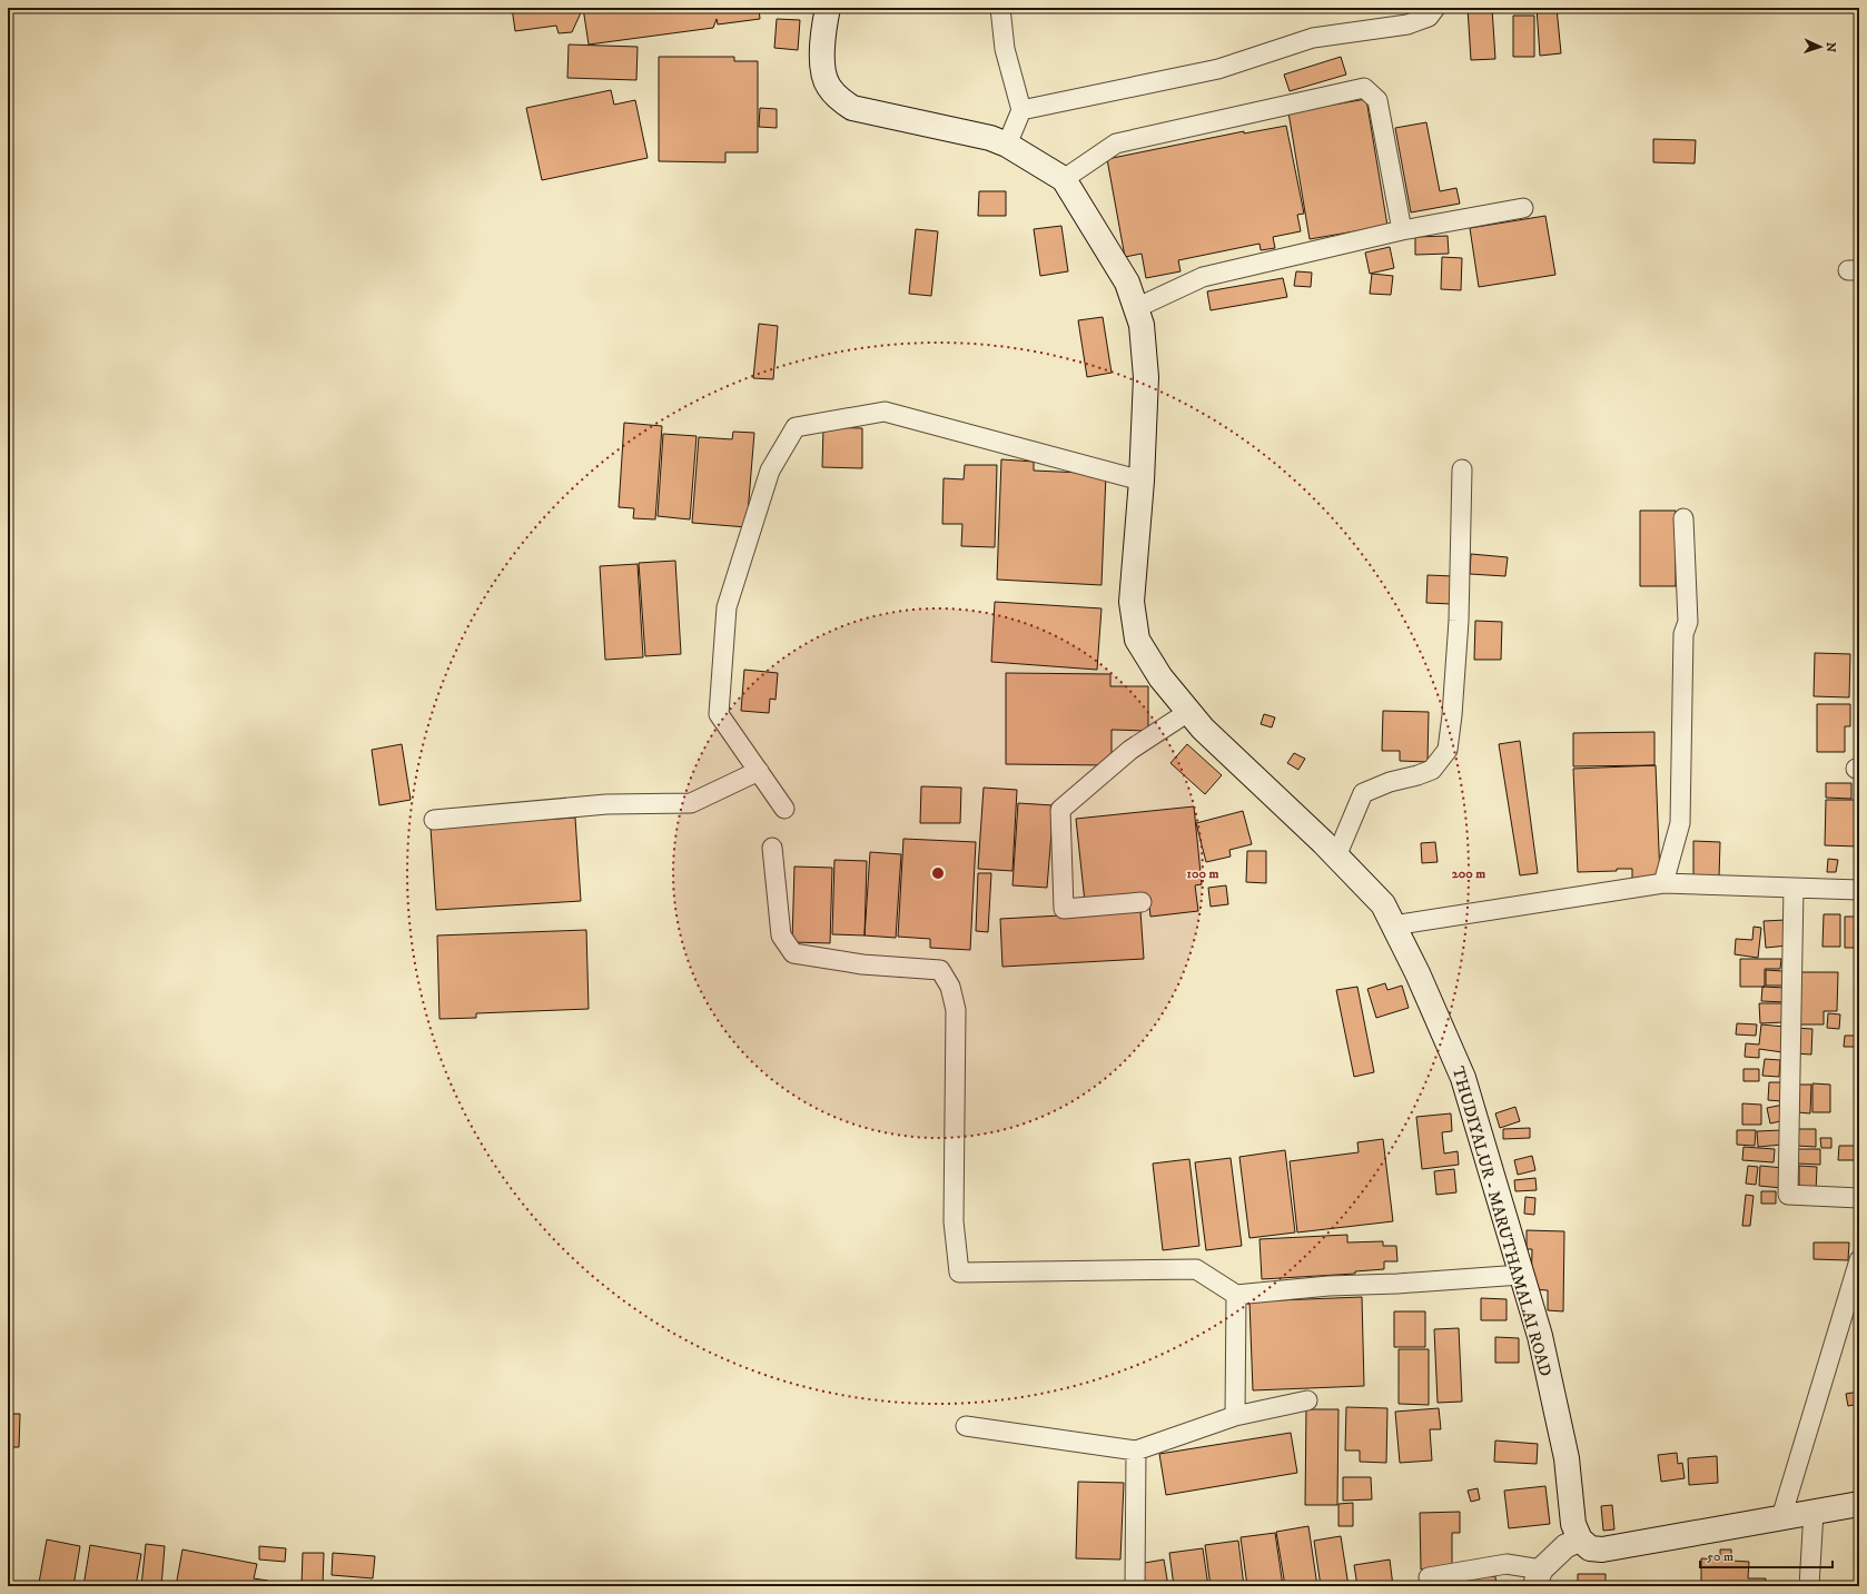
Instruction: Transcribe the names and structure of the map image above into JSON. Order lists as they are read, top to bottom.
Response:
{
  "streets": {
    "main road": ["THUDIYALUR - MARUTHAMALAI ROAD"]
  },
  "scale_bar": "50 m",
  "north": "right",
  "rings": ["100 m", "200 m"]
}
